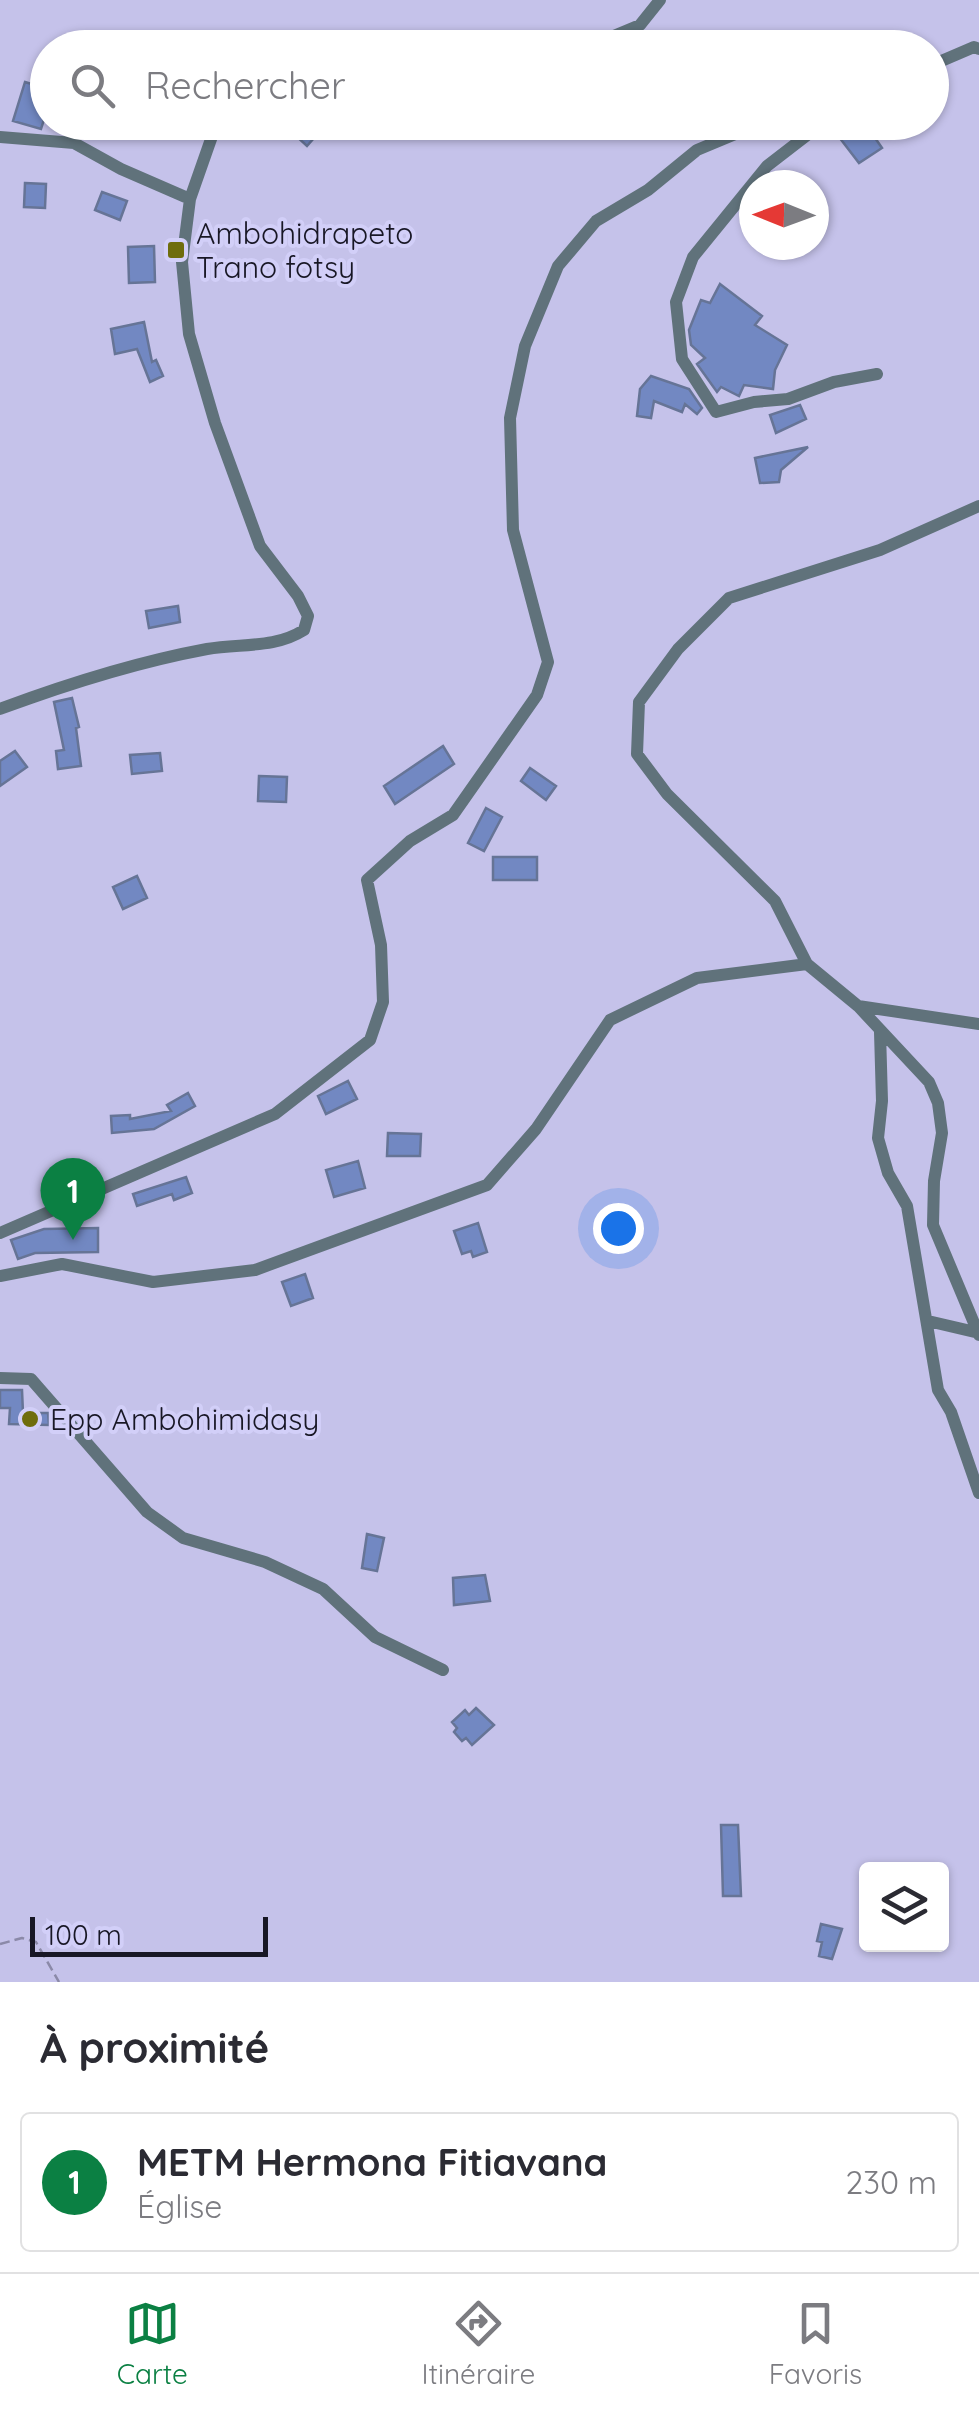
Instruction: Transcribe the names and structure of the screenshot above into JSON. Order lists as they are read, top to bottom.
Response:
{
  "places": {
    "transit": ["Ambohidrapeto Trano fotsy"],
    "other": ["Epp Ambohimidasy"]
  },
  "scale_bar": "100 m",
  "north": "left",
  "page": {
    "search": "Rechercher",
    "pins": "1",
    "scale": "100 m",
    "heading": "À proximité",
    "list": [
      {
        "mark": "1",
        "name": "METM Hermona Fitiavana",
        "note": "Église",
        "value": "230 m"
      }
    ],
    "nav": ["Carte", "Itinéraire", "Favoris"]
  }
}
